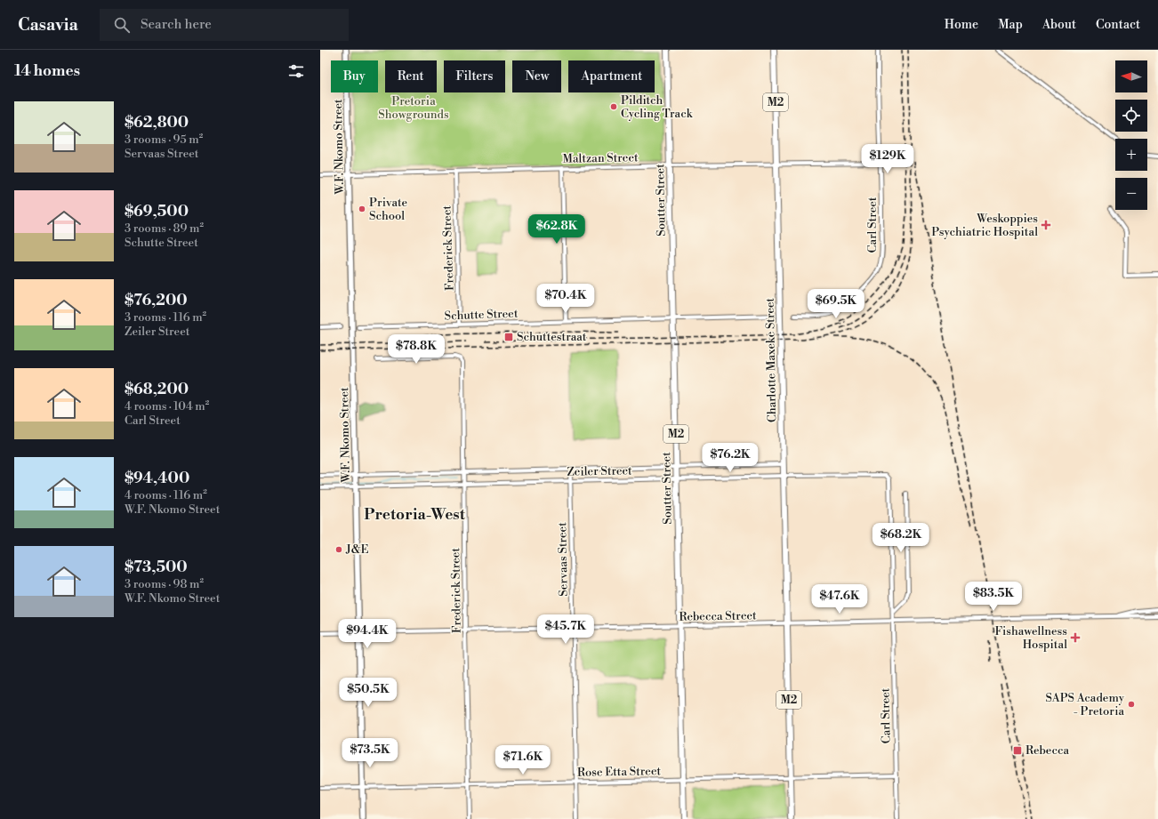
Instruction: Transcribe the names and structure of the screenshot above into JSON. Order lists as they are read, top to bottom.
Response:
{
  "streets": {
    "main road": [
      "M2",
      "W.F. Nkomo Street",
      "Soutter Street",
      "Charlotte Maxeke Street"
    ],
    "street": [
      "Maltzan Street",
      "Carl Street",
      "Frederick Street",
      "Schutte Street",
      "Zeiler Street",
      "Servaas Street",
      "Rebecca Street",
      "Rose Etta Street"
    ]
  },
  "crossings": [
    ["W.F. Nkomo Street", "Maltzan Street"],
    ["W.F. Nkomo Street", "Zeiler Street"],
    ["W.F. Nkomo Street", "Rebecca Street"],
    ["W.F. Nkomo Street", "Rose Etta Street"],
    ["Maltzan Street", "Soutter Street"],
    ["Maltzan Street", "Carl Street"],
    ["Maltzan Street", "Frederick Street"],
    ["Maltzan Street", "Charlotte Maxeke Street"],
    ["Soutter Street", "Schutte Street"],
    ["Soutter Street", "Zeiler Street"],
    ["Soutter Street", "Rebecca Street"],
    ["Soutter Street", "Rose Etta Street"],
    ["Carl Street", "Zeiler Street"],
    ["Carl Street", "Rebecca Street"],
    ["Carl Street", "Rose Etta Street"],
    ["Frederick Street", "Schutte Street"],
    ["Frederick Street", "Zeiler Street"],
    ["Frederick Street", "Rebecca Street"],
    ["Frederick Street", "Rose Etta Street"],
    ["Charlotte Maxeke Street", "Zeiler Street"],
    ["Charlotte Maxeke Street", "Rebecca Street"],
    ["Charlotte Maxeke Street", "Rose Etta Street"],
    ["Zeiler Street", "Servaas Street"],
    ["Servaas Street", "Rebecca Street"],
    ["Servaas Street", "Rose Etta Street"]
  ],
  "districts": ["Pretoria-West"],
  "parks": ["Pretoria Showgrounds"],
  "places": {
    "other": [
      "Pilditch Cycling Track",
      "Private School",
      "J&E",
      "SAPS Academy - Pretoria"
    ],
    "health": ["Weskoppies Psychiatric Hospital", "Fishawellness Hospital"],
    "transit": ["Schuttestraat", "Rebecca"]
  },
  "north": "left",
  "page": {
    "header": "Casavia",
    "search": "Search here",
    "nav": [
      "Home",
      "Map",
      "About",
      "Contact"
    ],
    "heading": "14 homes",
    "map_buttons": ["+", "−"],
    "chip": [
      "Buy",
      "Rent",
      "Filters",
      "New",
      "Apartment"
    ],
    "list": [
      {
        "name": "$62,800",
        "note": "3 rooms · 95 m² · Servaas Street"
      },
      {
        "name": "$69,500",
        "note": "3 rooms · 89 m² · Schutte Street"
      },
      {
        "name": "$76,200",
        "note": "3 rooms · 116 m² · Zeiler Street"
      },
      {
        "name": "$68,200",
        "note": "4 rooms · 104 m² · Carl Street"
      },
      {
        "name": "$94,400",
        "note": "4 rooms · 116 m² · W.F. Nkomo Street"
      },
      {
        "name": "$73,500",
        "note": "3 rooms · 98 m² · W.F. Nkomo Street"
      }
    ],
    "price": [
      "$129K",
      "$62.8K",
      "$70.4K",
      "$69.5K",
      "$78.8K",
      "$76.2K",
      "$68.2K",
      "$83.5K",
      "$47.6K",
      "$45.7K",
      "$94.4K",
      "$50.5K",
      "$73.5K",
      "$71.6K"
    ]
  }
}
